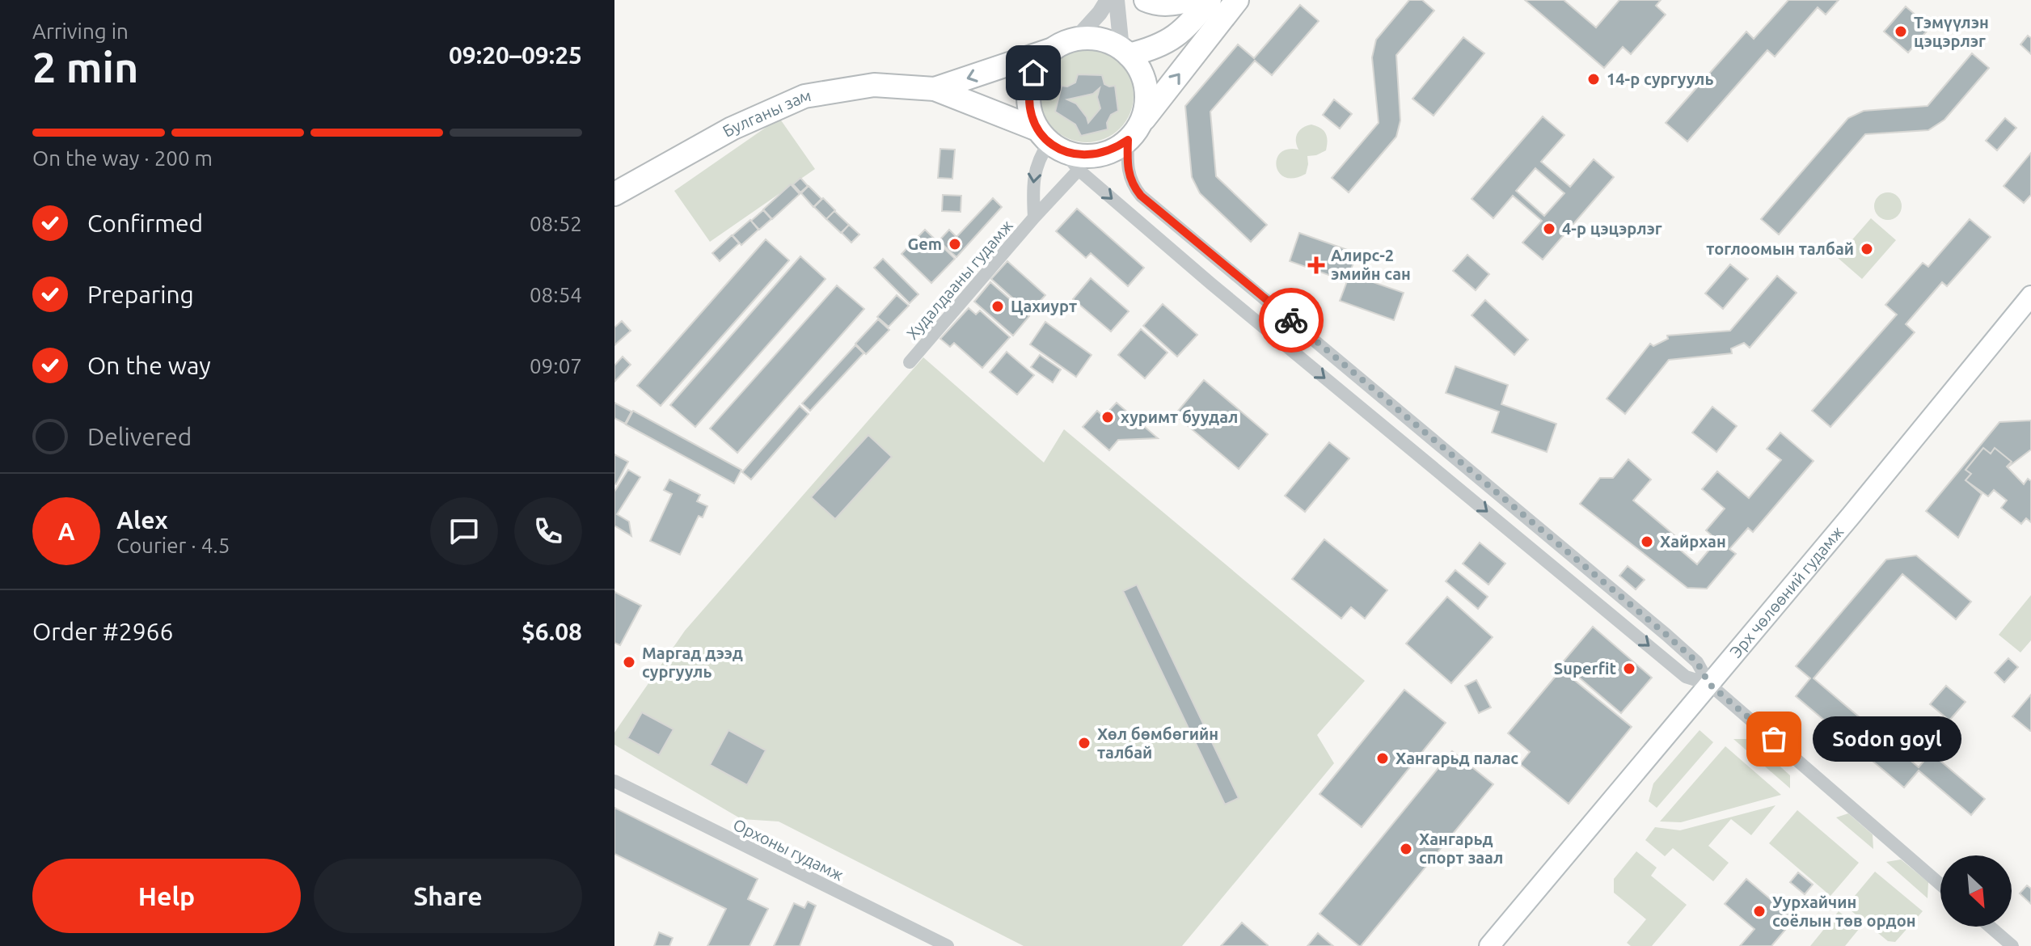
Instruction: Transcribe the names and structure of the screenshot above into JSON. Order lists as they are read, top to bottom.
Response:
{
  "streets": {
    "highway": ["Булганы зам"],
    "main road": ["Эрх чөлөөний гудамж"],
    "street": ["Худалдааны гудамж", "Орхоны гудамж"]
  },
  "crossings": [
    ["Булганы зам", "Худалдааны гудамж"]
  ],
  "places": {
    "other": [
      "Тэмүүлэн цэцэрлэг",
      "14-р сургууль",
      "4-р цэцэрлэг",
      "Gem",
      "тоглоомын талбай",
      "Цахиурт",
      "хуримт буудал",
      "Хайрхан",
      "Маргад дээд сургууль",
      "Superfit",
      "Sodon goyl",
      "Хөл бөмбөгийн талбай",
      "Хангарьд палас",
      "Хангарьд спорт заал",
      "Уурхайчин соёлын төв ордон"
    ],
    "health": ["Aлирс-2 эмийн сан"]
  },
  "north": "bottom right",
  "page": {
    "heading": ["2 min", "Arriving in", "09:20–09:25"],
    "panel": [
      "Alex",
      "Courier · 4.5",
      "Order #2966",
      "$6.08"
    ],
    "bar": "On the way · 200 m",
    "list": [
      ["Confirmed", "08:52"],
      ["Preparing", "08:54"],
      ["On the way", "09:07"],
      "Delivered"
    ],
    "round": "A",
    "bubble": "Sodon goyl",
    "buttons": ["Help", "Share"]
  }
}
